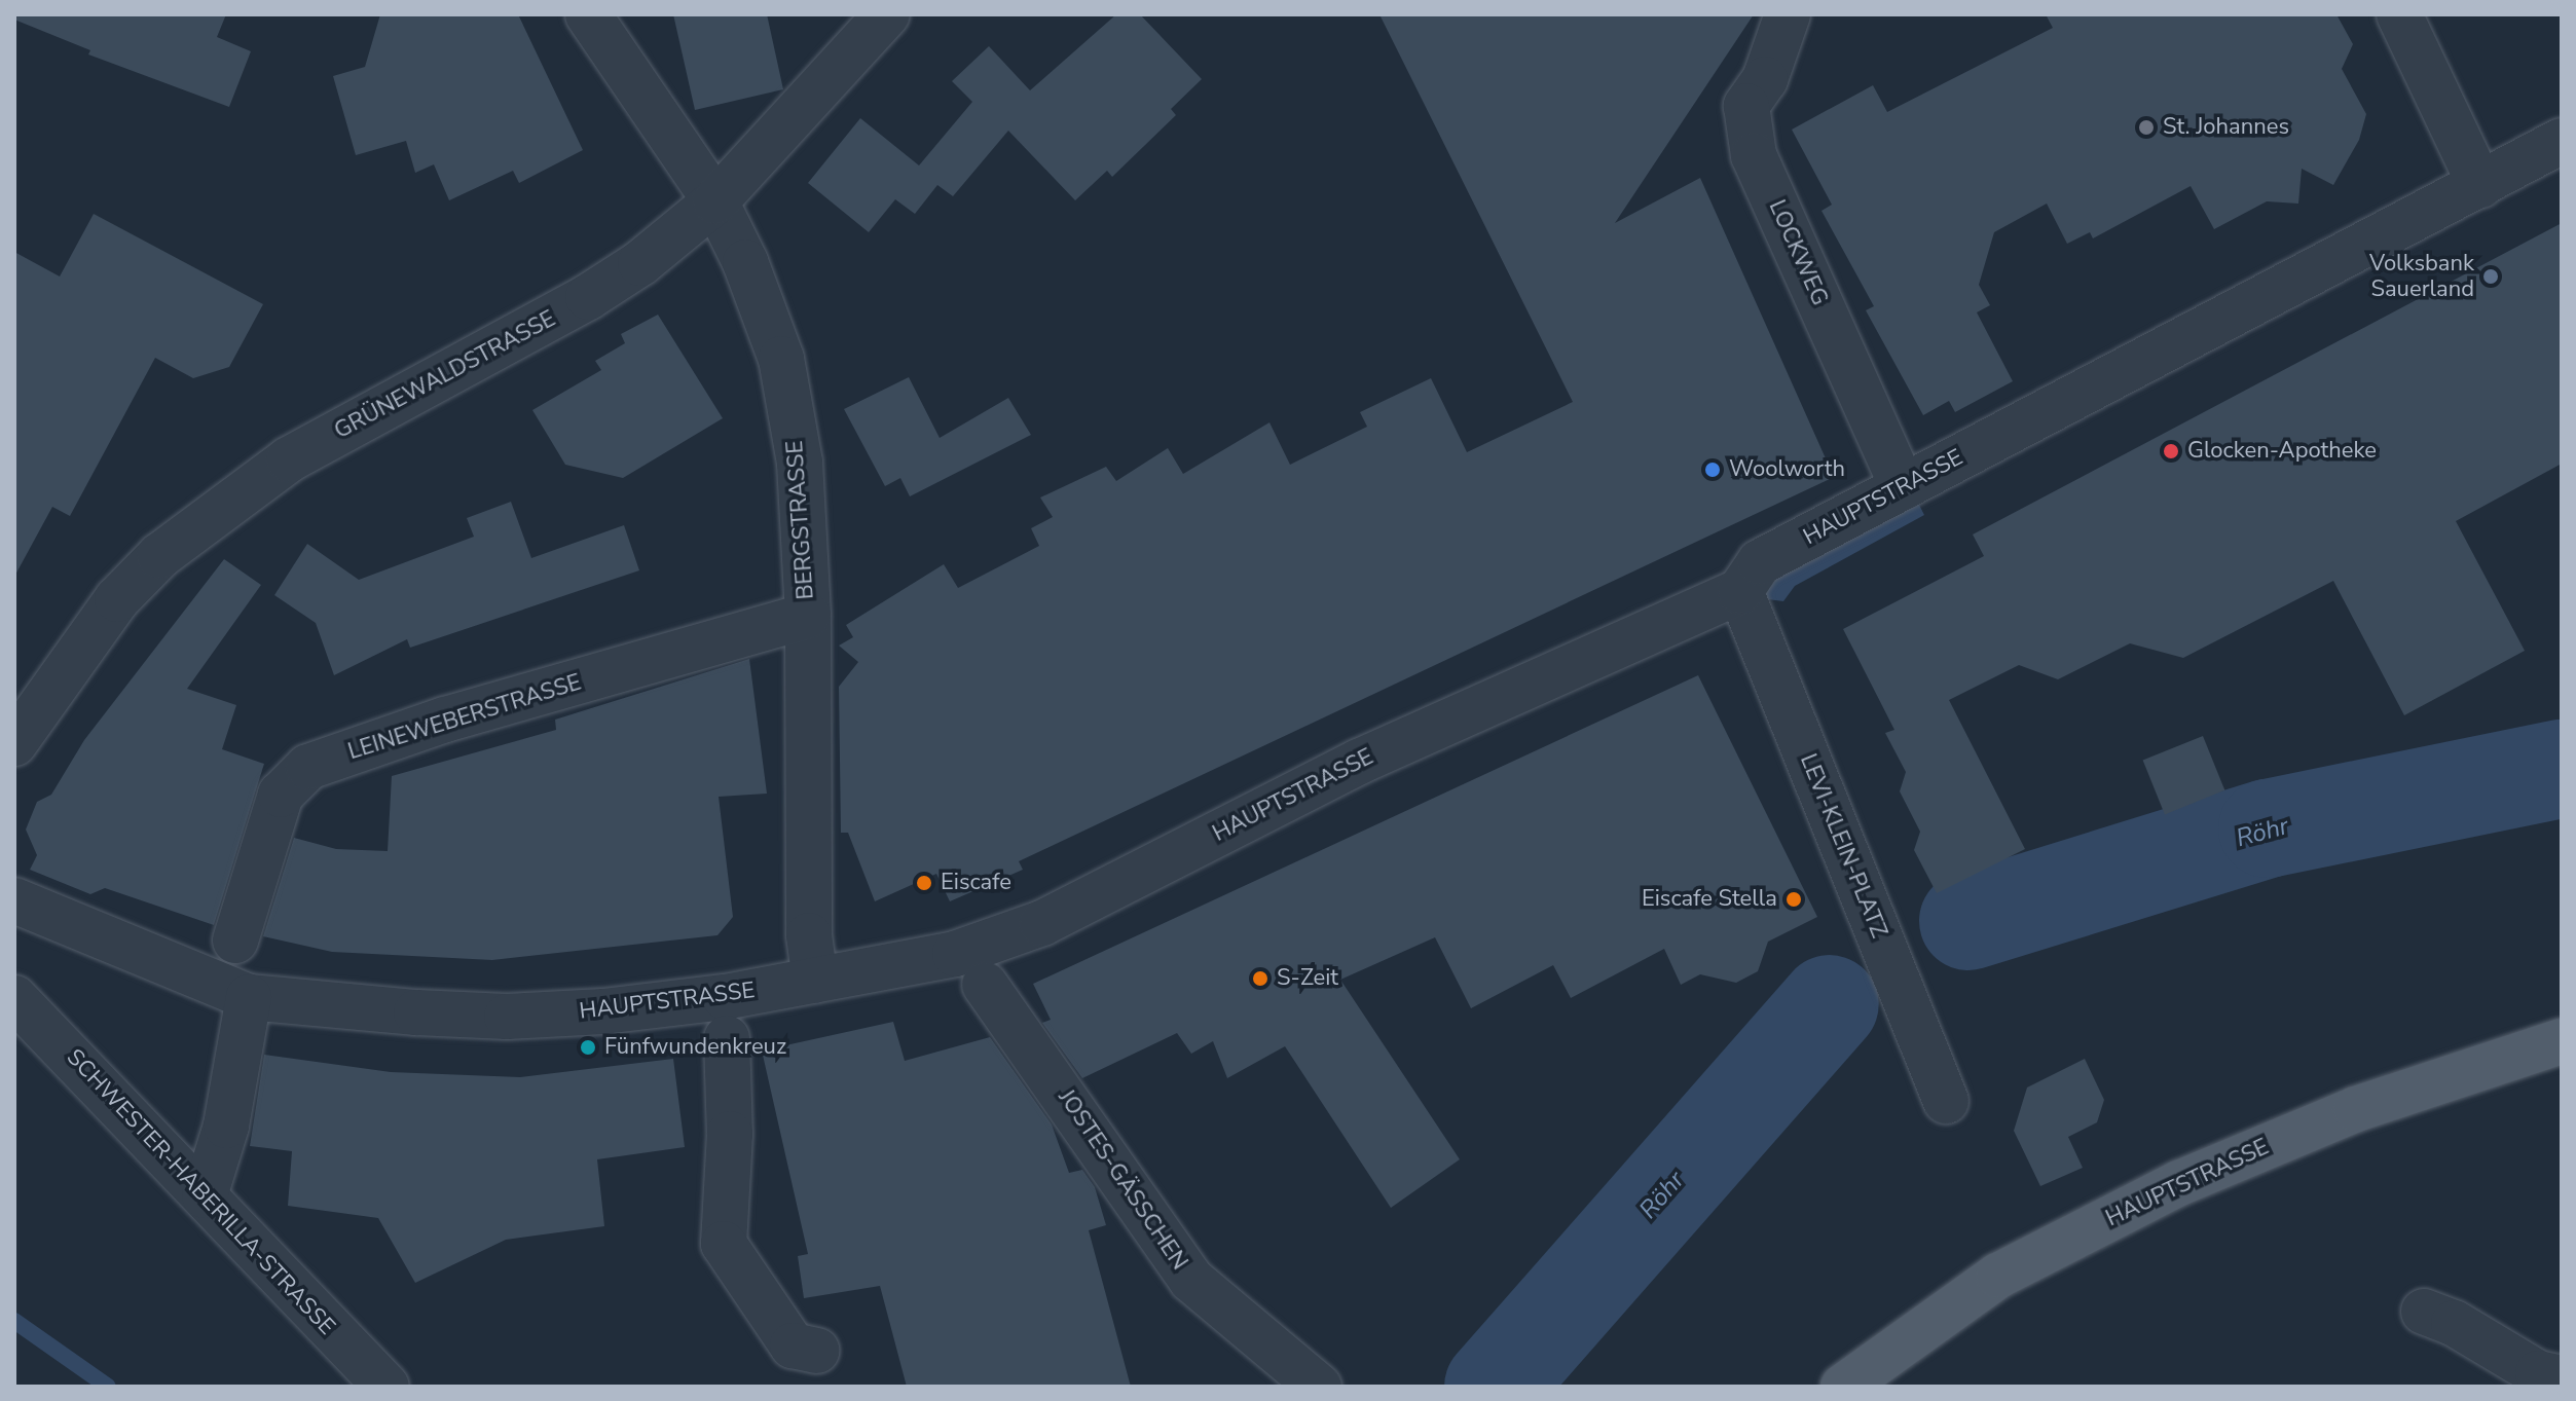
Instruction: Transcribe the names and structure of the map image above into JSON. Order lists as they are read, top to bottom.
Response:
{
  "streets": {
    "main road": ["HAUPTSTRASSE"],
    "street": [
      "LOCKWEG",
      "GRÜNEWALDSTRASSE",
      "BERGSTRASSE",
      "LEINEWEBERSTRASSE",
      "LEVI-KLEIN-PLATZ",
      "JOSTES-GÄSSCHEN",
      "SCHWESTER-HABERILLA-STRASSE"
    ]
  },
  "crossings": [
    ["LOCKWEG", "HAUPTSTRASSE"],
    ["GRÜNEWALDSTRASSE", "BERGSTRASSE"],
    ["HAUPTSTRASSE", "BERGSTRASSE"],
    ["HAUPTSTRASSE", "LEVI-KLEIN-PLATZ"],
    ["BERGSTRASSE", "LEINEWEBERSTRASSE"]
  ],
  "water": ["Röhr"],
  "places": [
    "St. Johannes",
    "Volksbank Sauerland",
    "Glocken-Apotheke",
    "Woolworth",
    "Eiscafe",
    "Eiscafe Stella",
    "S-Zeit",
    "Fünfwundenkreuz"
  ]
}
